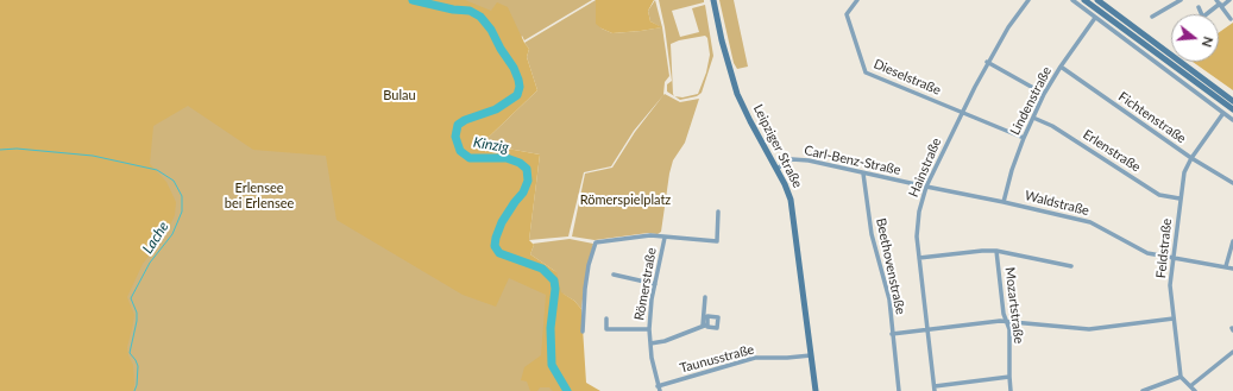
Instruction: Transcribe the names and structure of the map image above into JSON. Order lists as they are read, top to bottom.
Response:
{
  "streets": {
    "main road": ["Leipziger Straße"],
    "street": [
      "Dieselstraße",
      "Lindenstraße",
      "Fichtenstraße",
      "Erlenstraße",
      "Carl-Benz-Straße",
      "Hainstraße",
      "Waldstraße",
      "Feldstraße",
      "Beethovenstraße",
      "Römerstraße",
      "Mozartstraße",
      "Taunusstraße"
    ]
  },
  "crossings": [
    ["Dieselstraße", "Hainstraße"],
    ["Lindenstraße", "Fichtenstraße"],
    ["Lindenstraße", "Erlenstraße"],
    ["Lindenstraße", "Waldstraße"],
    ["Fichtenstraße", "Feldstraße"],
    ["Leipziger Straße", "Carl-Benz-Straße"],
    ["Leipziger Straße", "Taunusstraße"],
    ["Erlenstraße", "Feldstraße"],
    ["Carl-Benz-Straße", "Hainstraße"],
    ["Carl-Benz-Straße", "Waldstraße"],
    ["Carl-Benz-Straße", "Beethovenstraße"],
    ["Hainstraße", "Waldstraße"],
    ["Waldstraße", "Feldstraße"],
    ["Römerstraße", "Taunusstraße"]
  ],
  "water": ["Kinzig", "Lache"],
  "parks": ["Bulau", "Erlensee bei Erlensee", "Römerspielplatz"],
  "north": "right"
}
